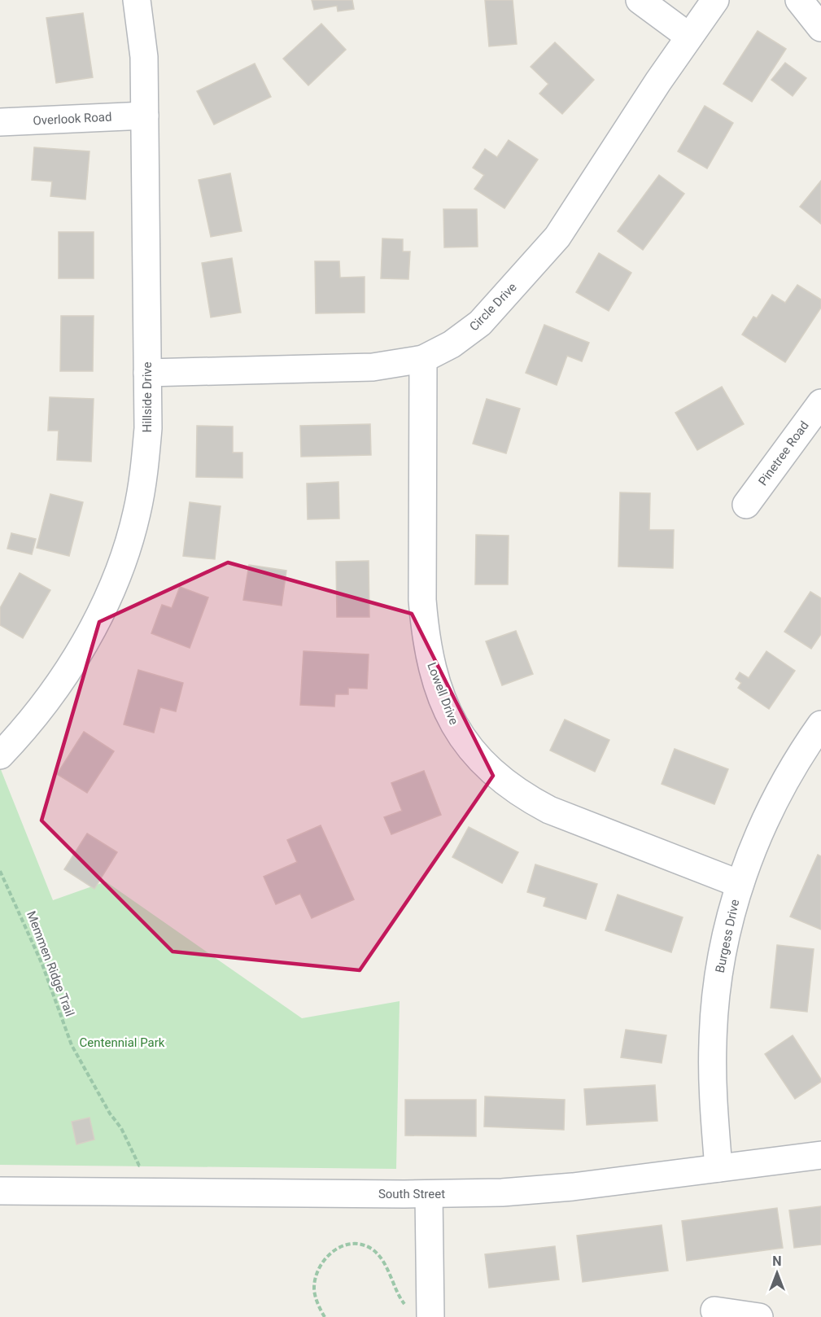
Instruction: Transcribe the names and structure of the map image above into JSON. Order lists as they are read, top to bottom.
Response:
{
  "streets": {
    "street": [
      "Overlook Road",
      "Circle Drive",
      "Hillside Drive",
      "Pinetree Road",
      "Lowell Drive",
      "Burgess Drive",
      "South Street"
    ],
    "path": ["Memmen Ridge Trail"]
  },
  "crossings": [
    ["Overlook Road", "Hillside Drive"],
    ["Circle Drive", "Hillside Drive"],
    ["Circle Drive", "Lowell Drive"],
    ["Lowell Drive", "Burgess Drive"],
    ["Burgess Drive", "South Street"]
  ],
  "parks": ["Centennial Park"],
  "north": "top"
}
